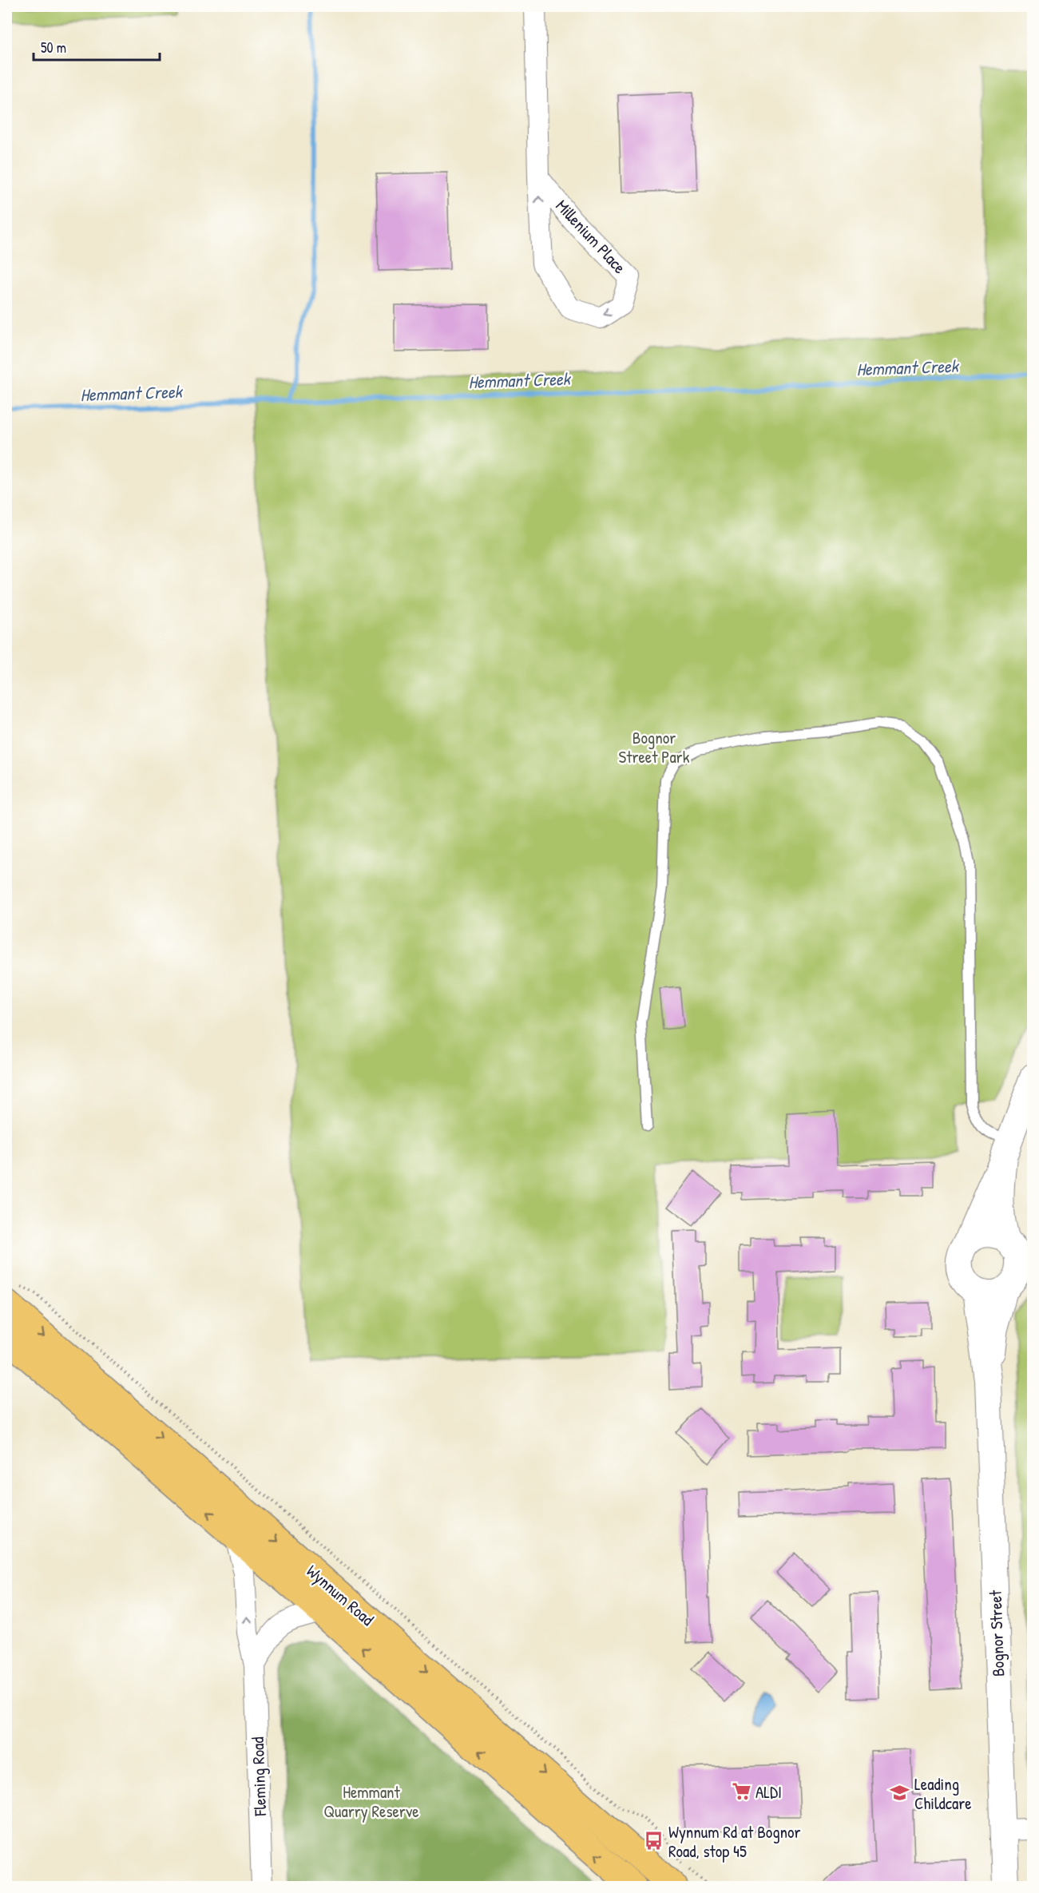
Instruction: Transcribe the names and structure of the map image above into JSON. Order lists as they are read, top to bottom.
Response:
{
  "streets": {
    "main road": ["Wynnum Road"],
    "street": ["Millenium Place", "Bognor Street", "Fleming Road"]
  },
  "crossings": [
    ["Wynnum Road", "Fleming Road"]
  ],
  "water": ["Hemmant Creek"],
  "parks": ["Bognor Street Park", "Hemmant Quarry Reserve"],
  "places": {
    "supermarket": ["ALDI"],
    "school or university": ["Leading Childcare"],
    "bus stop": ["Wynnum Rd at Bognor Road, stop 45"]
  },
  "scale_bar": "50 m"
}
